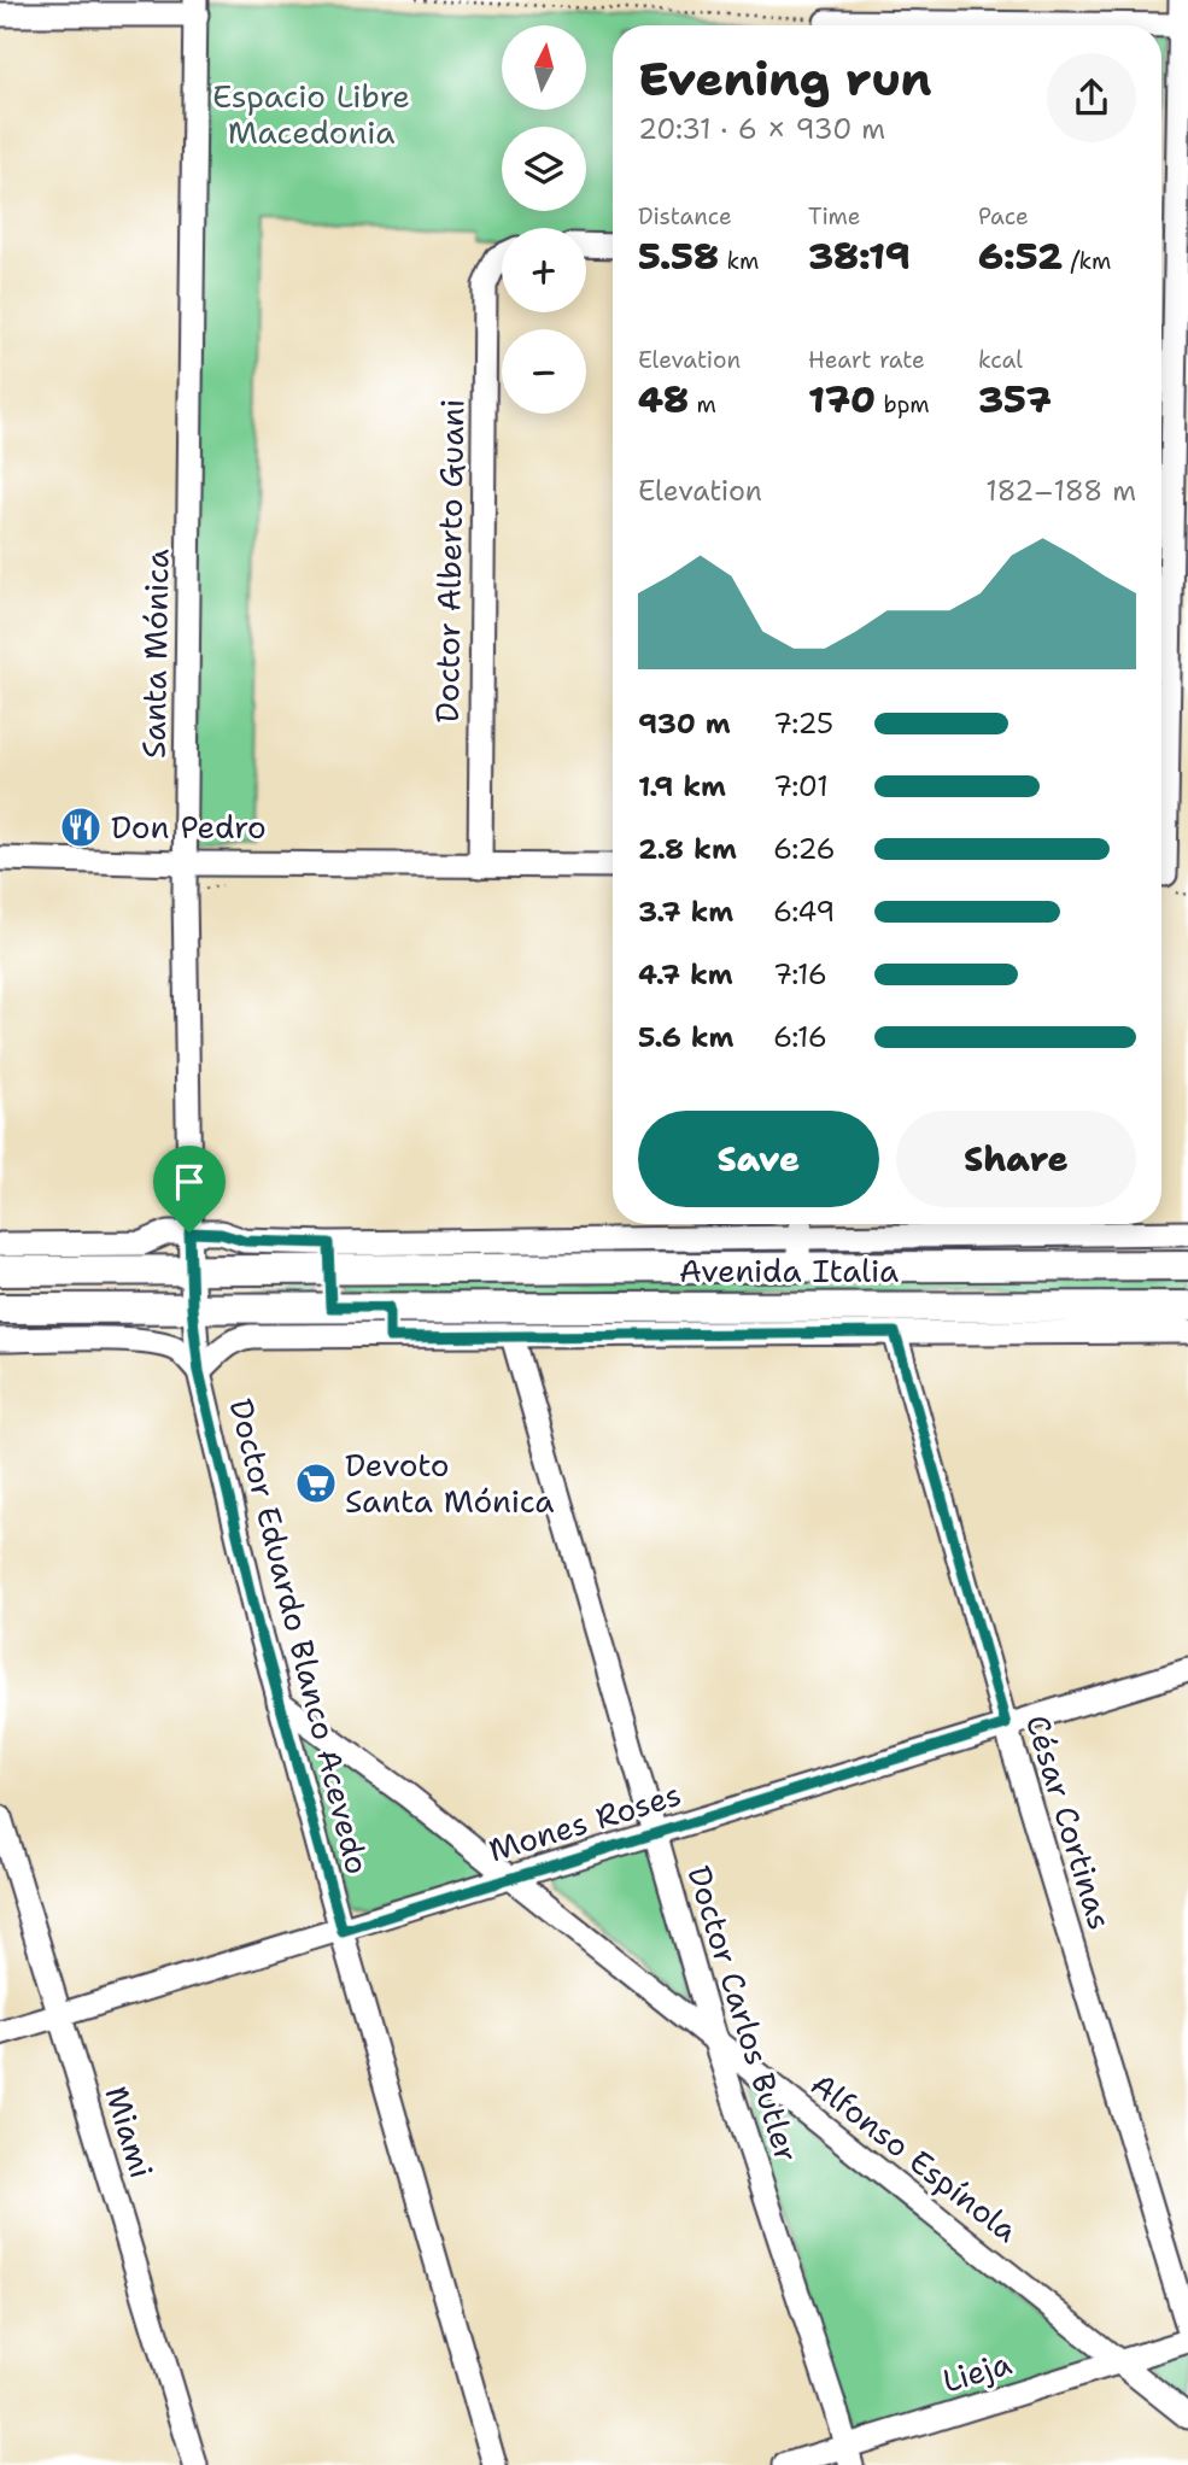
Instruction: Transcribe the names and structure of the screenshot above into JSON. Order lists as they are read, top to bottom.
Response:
{
  "streets": {
    "main road": ["Avenida Italia"],
    "street": [
      "Doctor Alberto Guani",
      "Santa Mónica",
      "Doctor Eduardo Blanco Acevedo",
      "Mones Roses",
      "César Cortinas",
      "Doctor Carlos Butler",
      "Miami",
      "Alfonso Espínola",
      "Lieja"
    ]
  },
  "crossings": [
    ["Santa Mónica", "Avenida Italia"],
    ["Santa Mónica", "Doctor Eduardo Blanco Acevedo"],
    ["Avenida Italia", "Doctor Eduardo Blanco Acevedo"],
    ["Avenida Italia", "César Cortinas"],
    ["Avenida Italia", "Doctor Carlos Butler"],
    ["Doctor Eduardo Blanco Acevedo", "Mones Roses"],
    ["Doctor Eduardo Blanco Acevedo", "Alfonso Espínola"],
    ["Mones Roses", "César Cortinas"],
    ["Mones Roses", "Doctor Carlos Butler"],
    ["Mones Roses", "Miami"],
    ["Mones Roses", "Alfonso Espínola"],
    ["Doctor Carlos Butler", "Alfonso Espínola"],
    ["Doctor Carlos Butler", "Lieja"],
    ["Alfonso Espínola", "Lieja"]
  ],
  "parks": ["Espacio Libre Macedonia"],
  "places": {
    "restaurant": ["Don Pedro"],
    "supermarket": ["Devoto Santa Mónica"]
  },
  "north": "top",
  "page": {
    "map_buttons": ["+", "−"],
    "heading": ["Evening run", "20:31 · 6 × 930 m"],
    "stats": [
      ["Distance", "5.58 km"],
      ["Time", "38:19"],
      ["Pace", "6:52 /km"],
      ["Elevation", "48 m"],
      ["Heart rate", "170 bpm"],
      ["kcal", "357"]
    ],
    "chart": ["Elevation", "182–188 m"],
    "list": [
      {
        "name": "930 m",
        "note": "7:25"
      },
      {
        "name": "1.9 km",
        "note": "7:01"
      },
      {
        "name": "2.8 km",
        "note": "6:26"
      },
      {
        "name": "3.7 km",
        "note": "6:49"
      },
      {
        "name": "4.7 km",
        "note": "7:16"
      },
      {
        "name": "5.6 km",
        "note": "6:16"
      }
    ],
    "buttons": ["Save", "Share"]
  }
}
